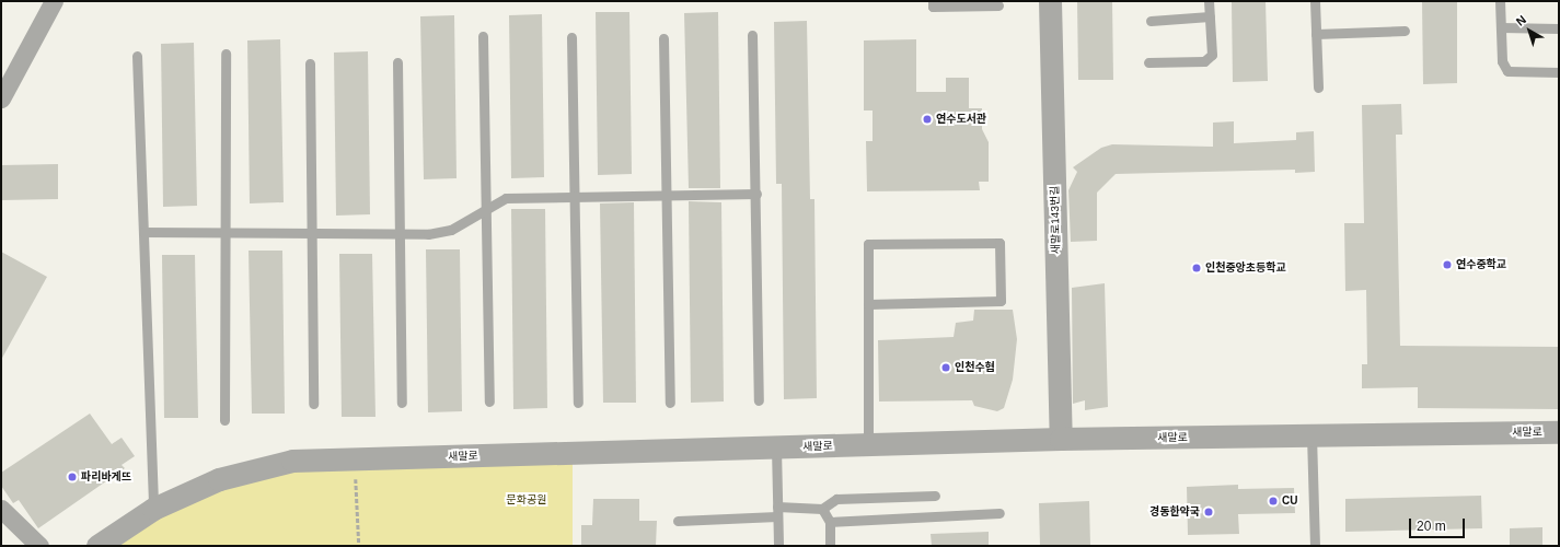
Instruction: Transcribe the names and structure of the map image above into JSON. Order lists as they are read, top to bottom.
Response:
{
  "streets": {
    "street": ["새말로143번길", "새말로"]
  },
  "crossings": [
    ["새말로143번길", "새말로"]
  ],
  "parks": ["문화공원"],
  "places": [
    "연수도서관",
    "연수중학교",
    "인천중앙초등학교",
    "인천수협",
    "파리바게뜨",
    "CU",
    "경동한약국"
  ],
  "scale_bar": "20 m",
  "north": "top left"
}
